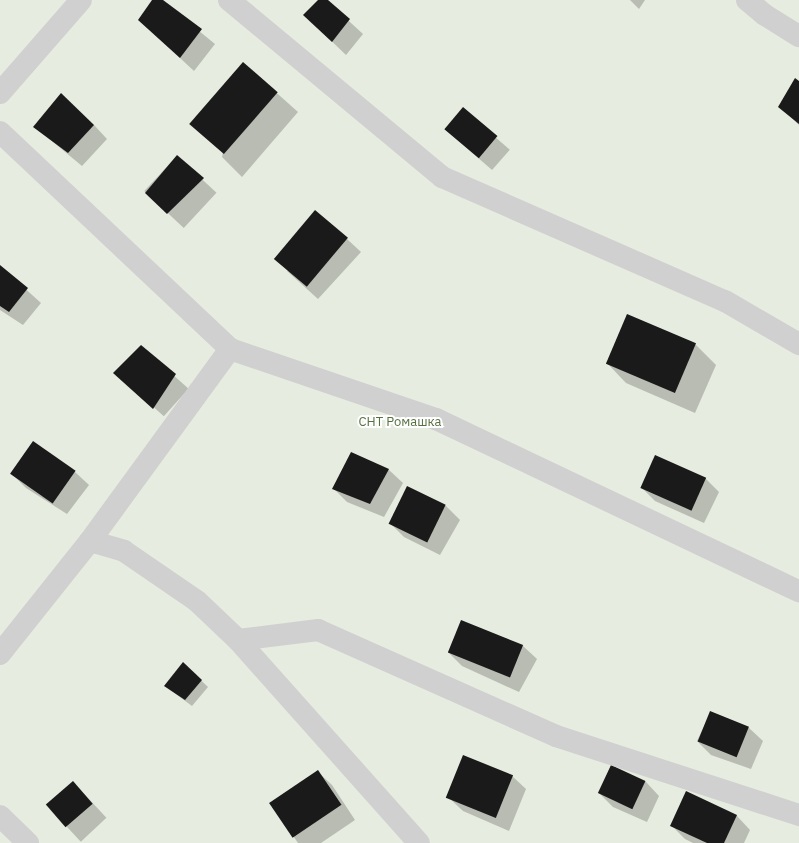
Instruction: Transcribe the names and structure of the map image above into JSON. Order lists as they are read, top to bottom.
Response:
{
  "parks": ["СНТ Ромашка"]
}
